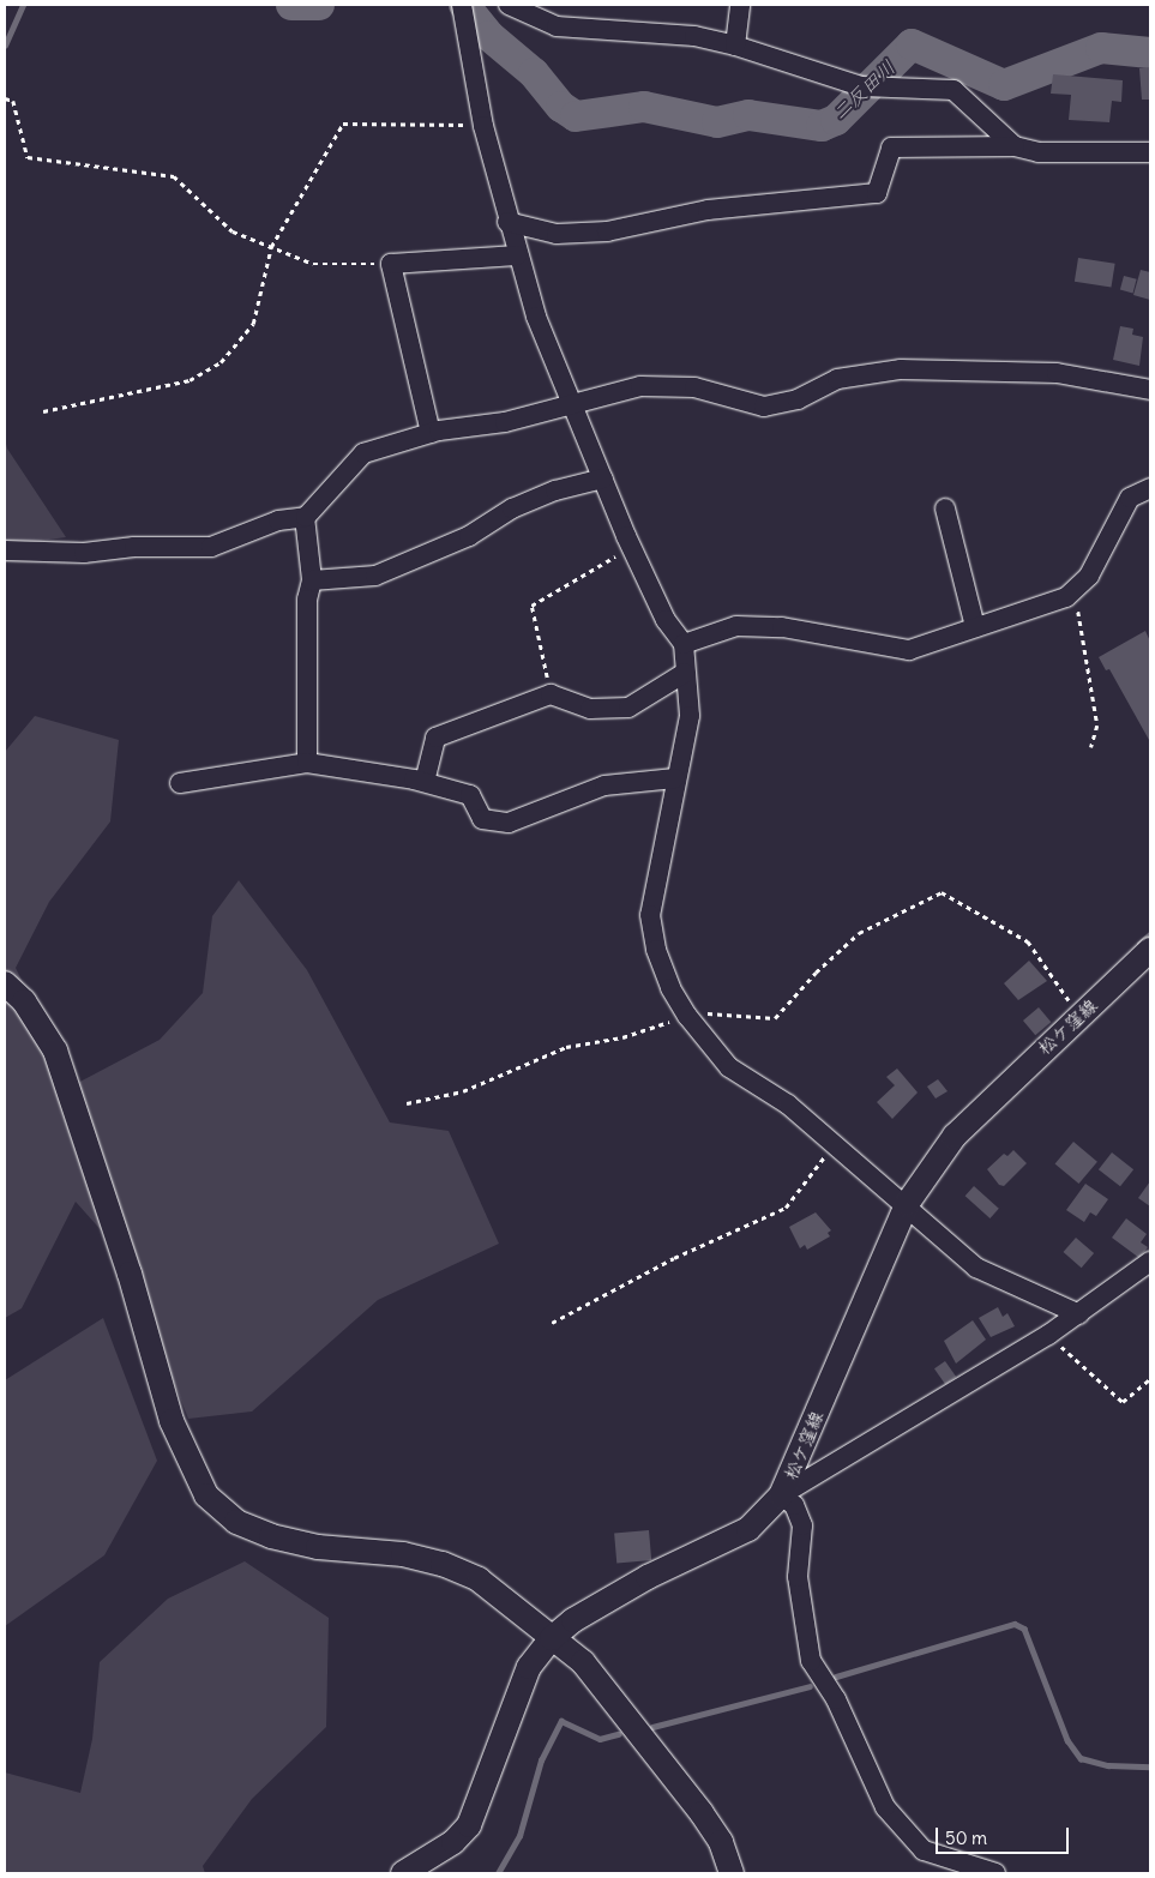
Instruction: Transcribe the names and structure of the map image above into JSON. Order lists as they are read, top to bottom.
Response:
{
  "streets": {
    "street": ["松ケ窪線"]
  },
  "water": ["二反田川"],
  "scale_bar": "50 m"
}
